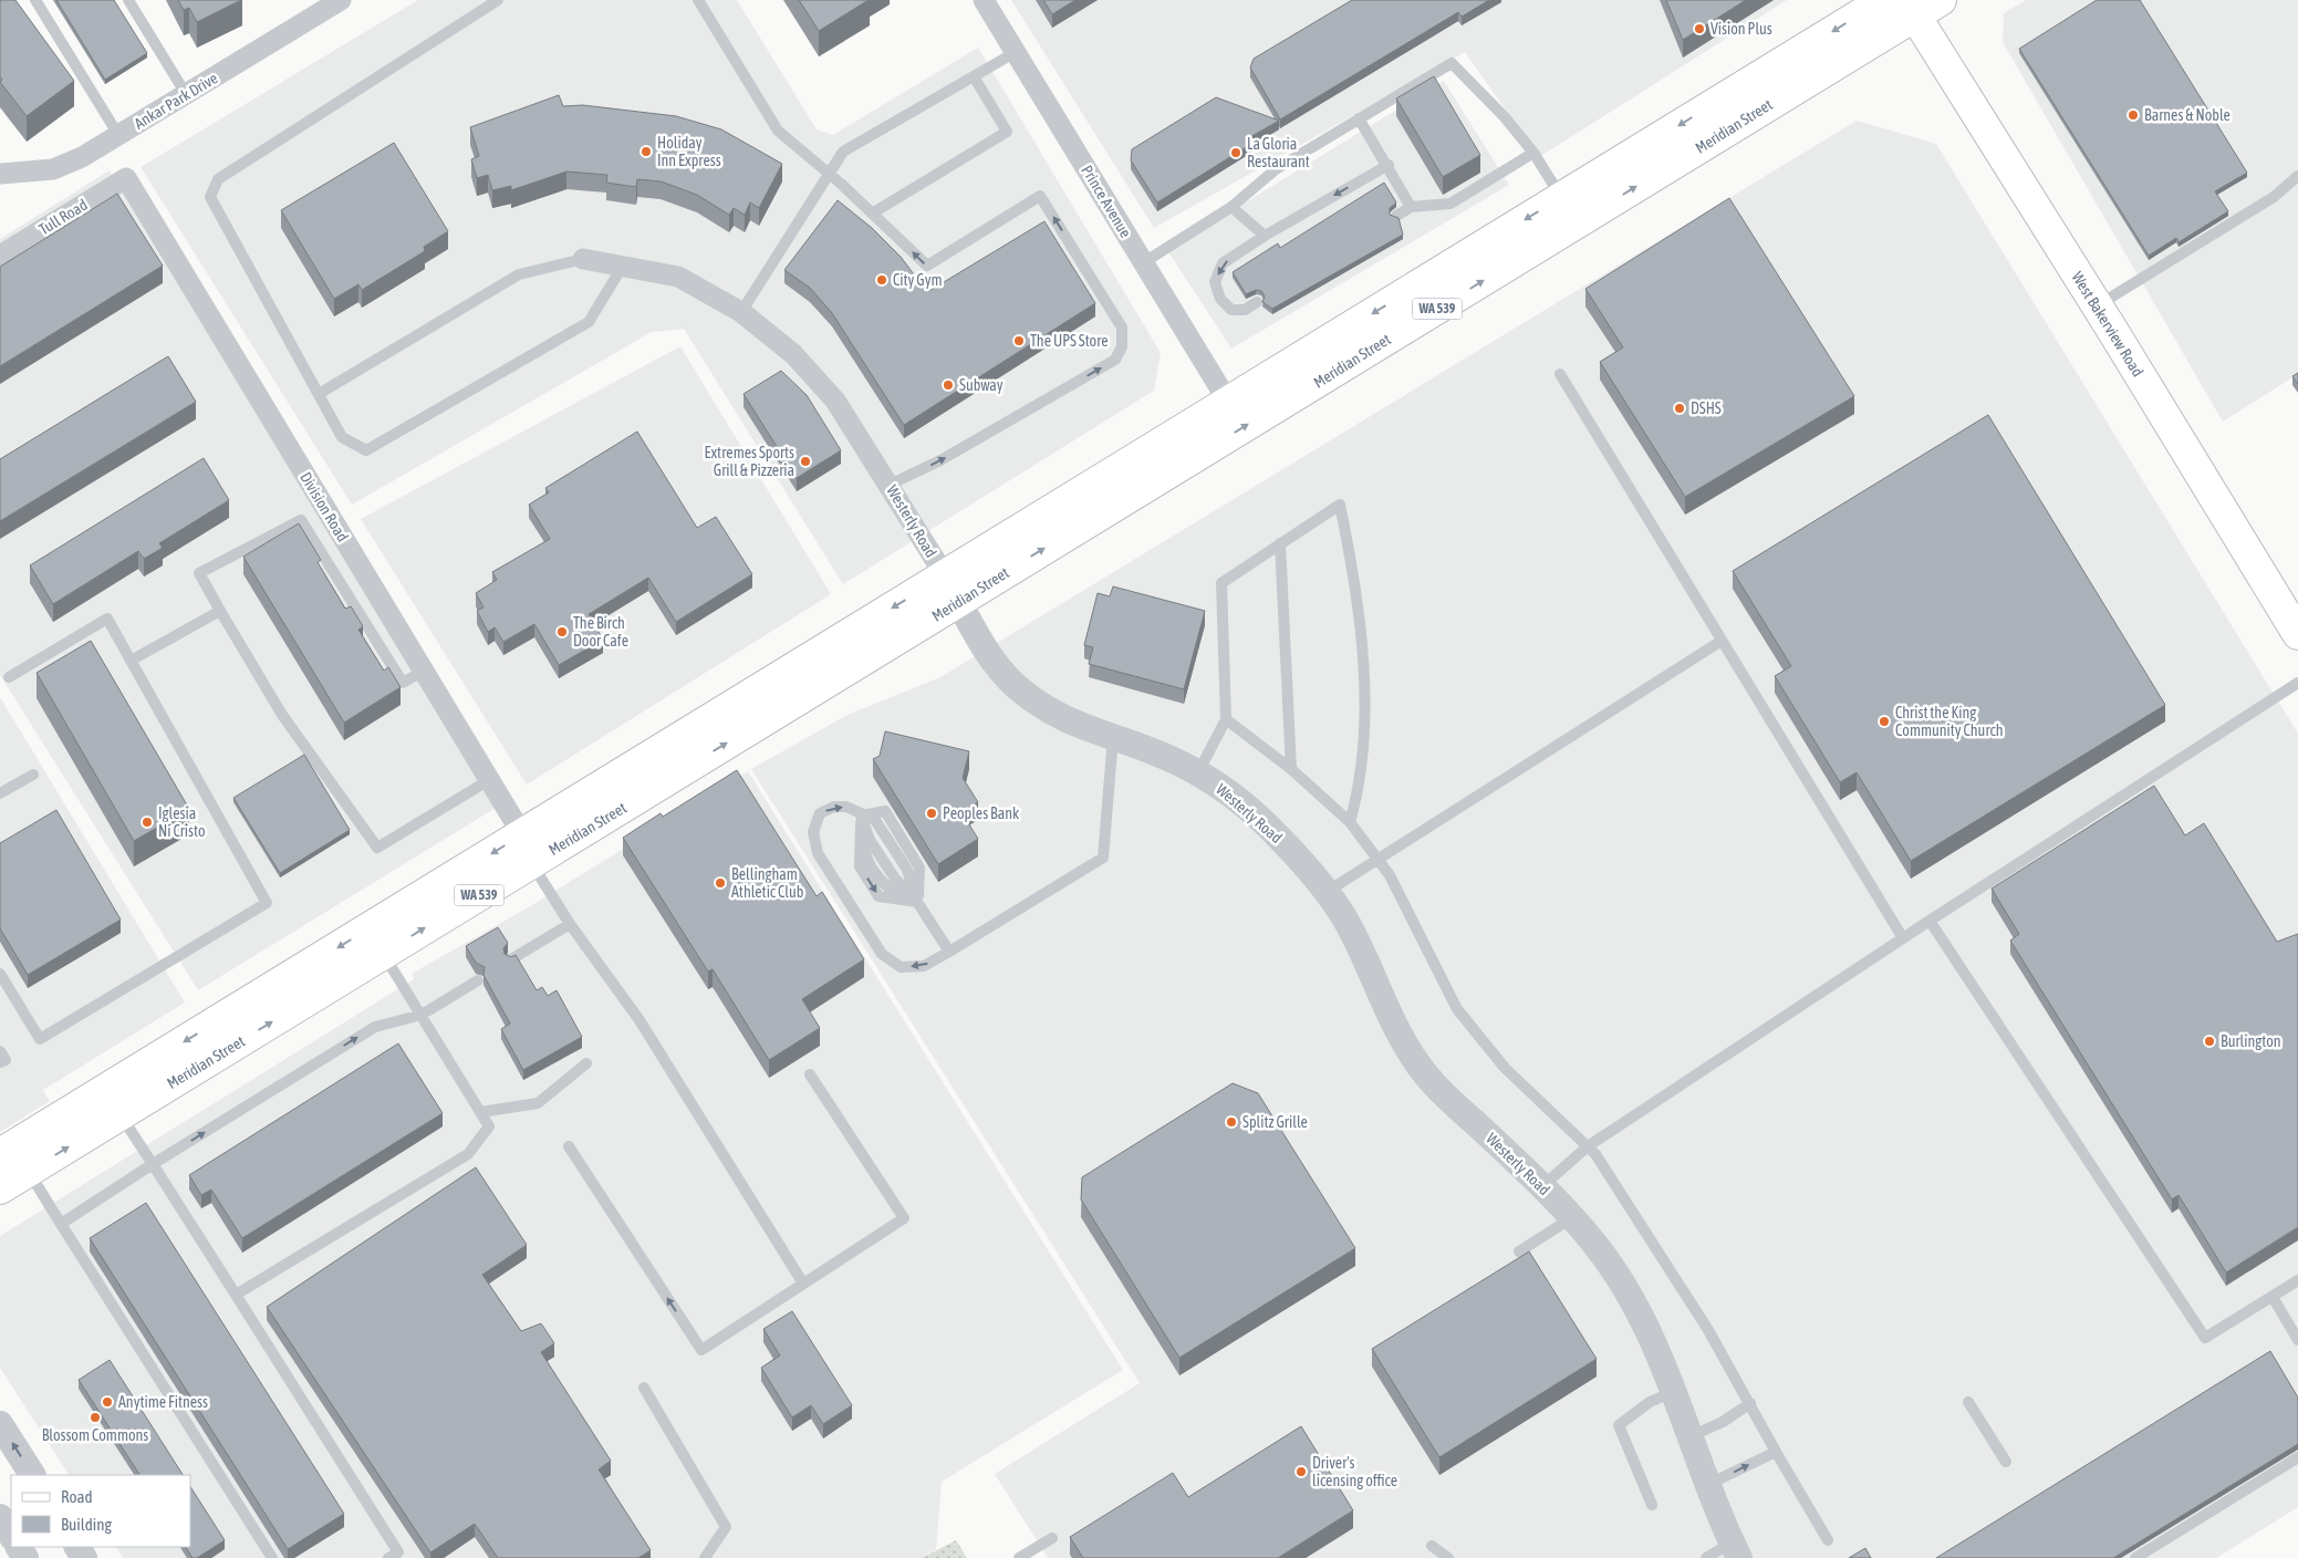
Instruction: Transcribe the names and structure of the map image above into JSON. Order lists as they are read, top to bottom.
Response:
{
  "streets": {
    "main road": ["Meridian Street", "WA 539", "West Bakerview Road"],
    "street": [
      "Ankar Park Drive",
      "Prince Avenue",
      "Tull Road",
      "Division Road",
      "Westerly Road"
    ]
  },
  "crossings": [
    ["Meridian Street", "Prince Avenue"],
    ["Meridian Street", "West Bakerview Road"],
    ["Meridian Street", "Division Road"],
    ["Meridian Street", "Westerly Road"],
    ["Tull Road", "Division Road"]
  ],
  "places": [
    "Vision Plus",
    "Barnes & Noble",
    "Holiday Inn Express",
    "La Gloria Restaurant",
    "City Gym",
    "The UPS Store",
    "Subway",
    "DSHS",
    "Extremes Sports Grill & Pizzeria",
    "The Birch Door Cafe",
    "Christ the King Community Church",
    "Peoples Bank",
    "Iglesia Ni Cristo",
    "Bellingham Athletic Club",
    "Burlington",
    "Splitz Grille",
    "Anytime Fitness",
    "Blossom Commons",
    "Driver's licensing office"
  ],
  "legend": ["Road", "Building"]
}
